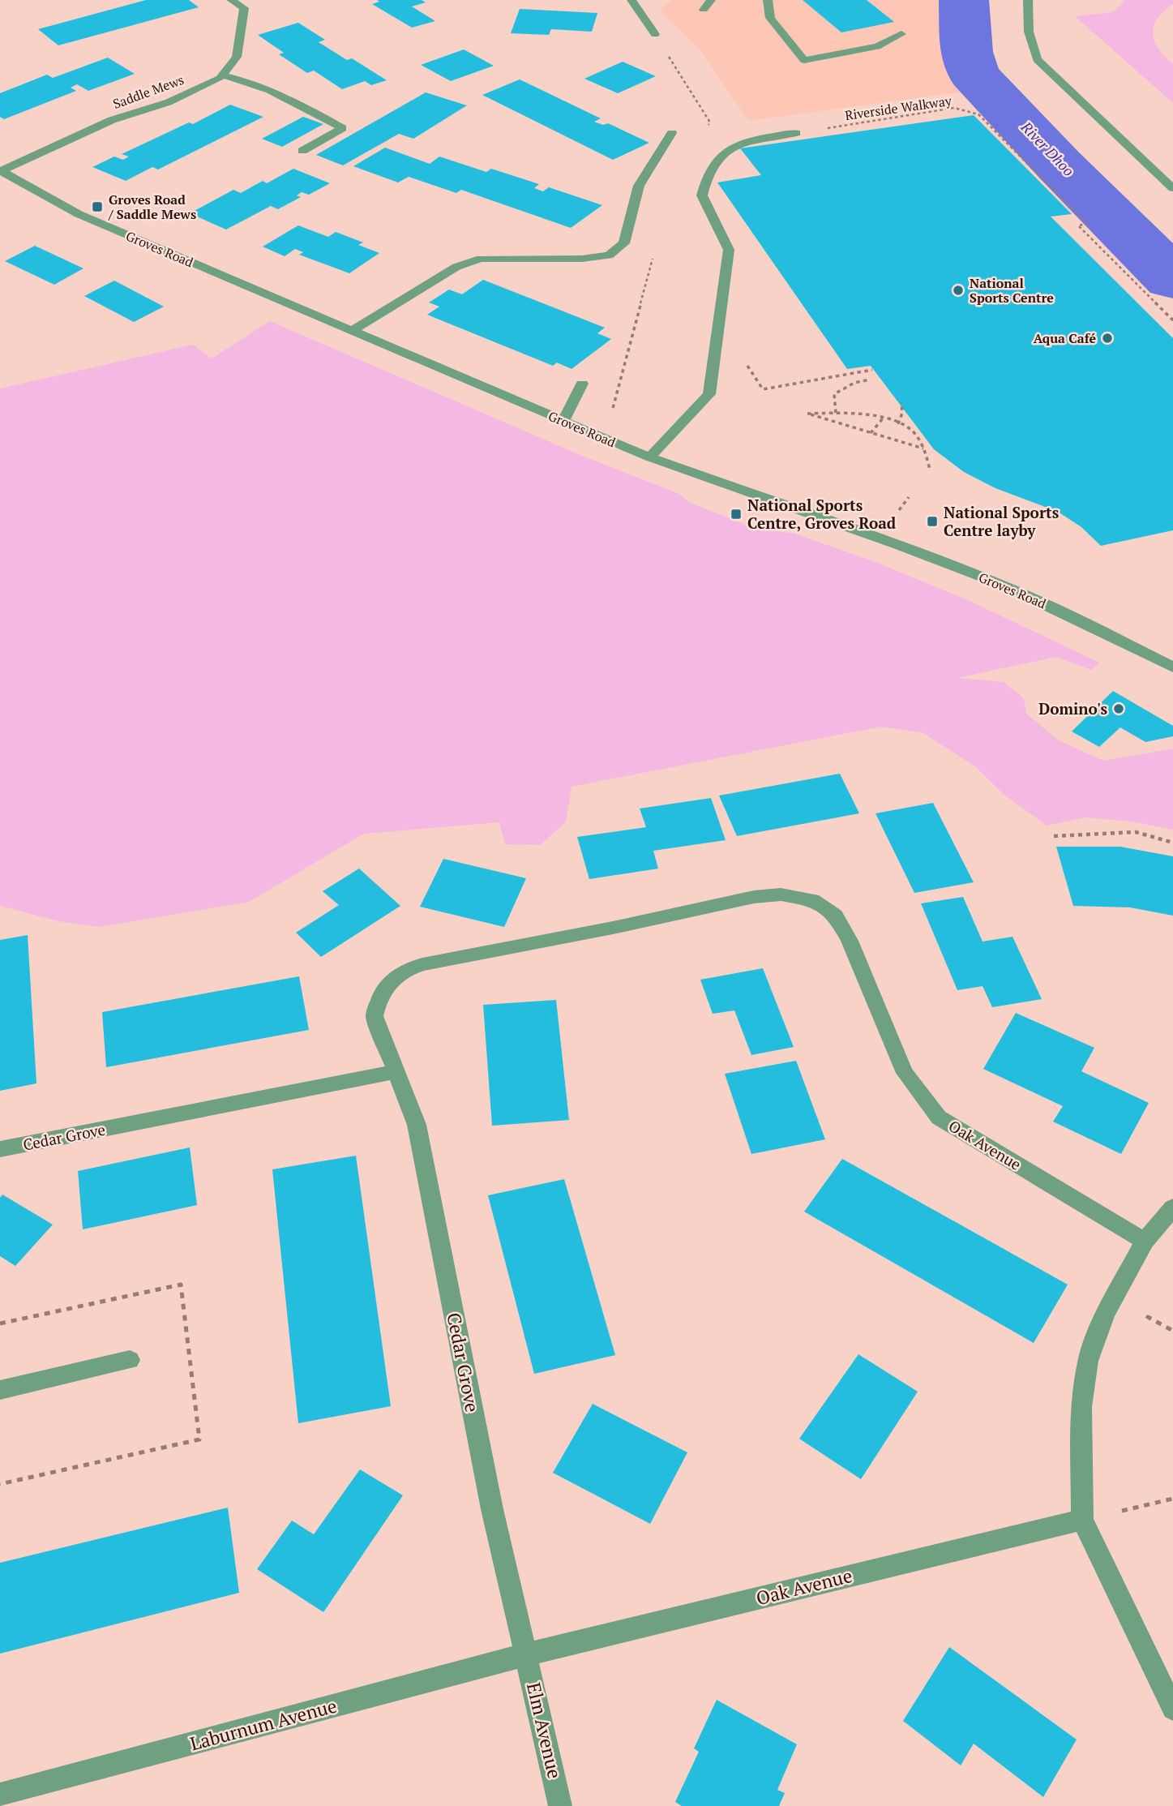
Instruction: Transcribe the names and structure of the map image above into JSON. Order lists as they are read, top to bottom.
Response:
{
  "streets": {
    "street": [
      "Saddle Mews",
      "Groves Road",
      "Cedar Grove",
      "Oak Avenue",
      "Laburnum Avenue",
      "Elm Avenue"
    ],
    "path": ["Riverside Walkway"]
  },
  "crossings": [
    ["Saddle Mews", "Groves Road"],
    ["Cedar Grove", "Oak Avenue"],
    ["Cedar Grove", "Laburnum Avenue"],
    ["Cedar Grove", "Elm Avenue"],
    ["Oak Avenue", "Laburnum Avenue"],
    ["Oak Avenue", "Elm Avenue"],
    ["Laburnum Avenue", "Elm Avenue"]
  ],
  "water": ["River Dhoo"],
  "places": {
    "transit": ["Groves Road / Saddle Mews", "National Sports Centre, Groves Road", "National Sports Centre layby"],
    "other": ["National Sports Centre", "Aqua Café", "Domino's"]
  }
}
